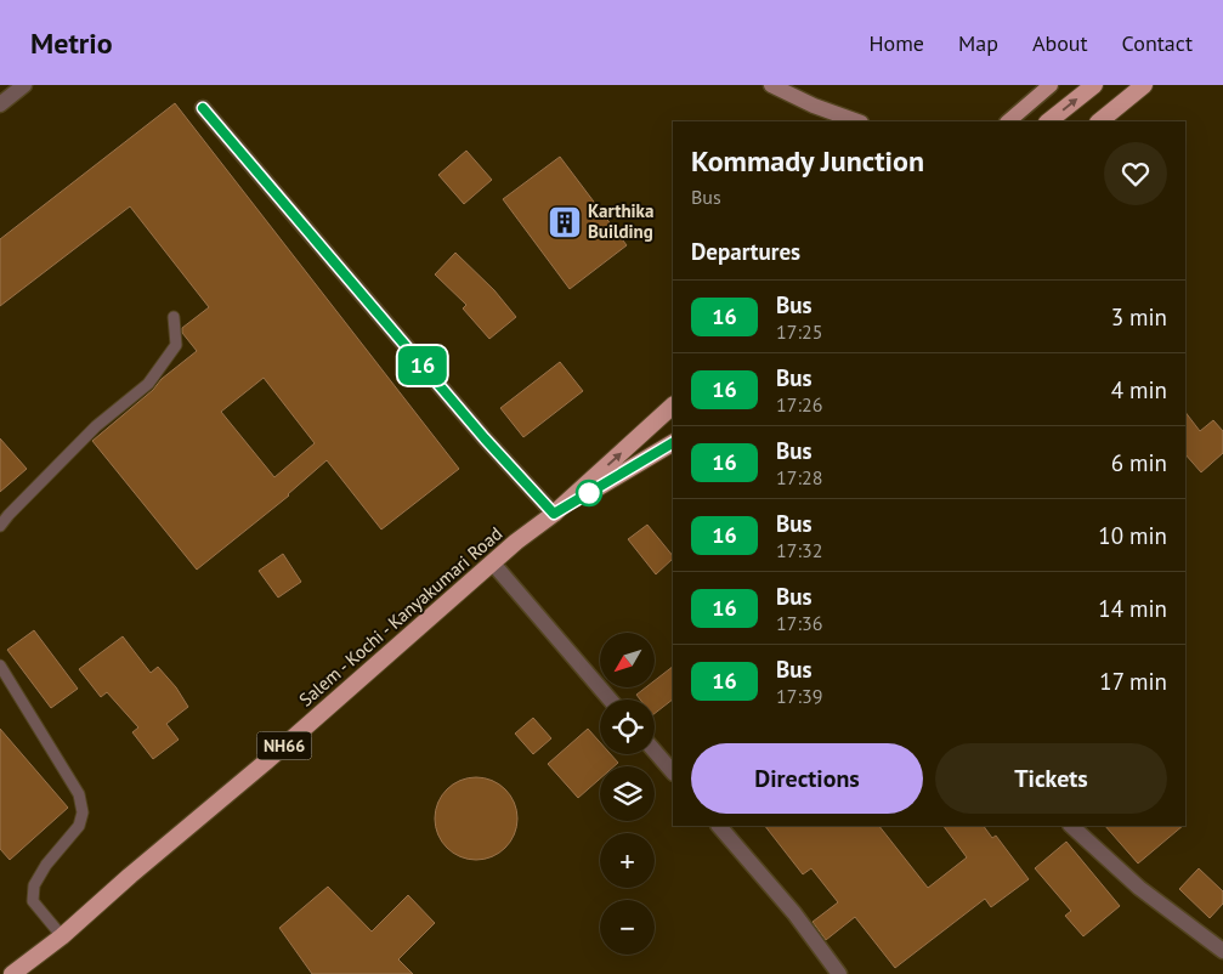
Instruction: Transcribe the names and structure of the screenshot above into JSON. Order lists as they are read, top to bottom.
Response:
{
  "streets": {
    "highway": ["Salem - Kochi - Kanyakumari Road", "NH66"]
  },
  "crossings": [
    ["Salem - Kochi - Kanyakumari Road", "NH66"]
  ],
  "places": {
    "building": ["Karthika Building"]
  },
  "lines": ["bus line 16"],
  "north": "bottom left",
  "page": {
    "header": "Metrio",
    "nav": [
      "Home",
      "Map",
      "About",
      "Contact"
    ],
    "on_map": "16",
    "heading": [
      ["Kommady Junction", "Bus"],
      "Departures"
    ],
    "list": [
      {
        "mark": "16",
        "name": "Bus",
        "note": "17:25",
        "value": "3 min"
      },
      {
        "mark": "16",
        "name": "Bus",
        "note": "17:26",
        "value": "4 min"
      },
      {
        "mark": "16",
        "name": "Bus",
        "note": "17:28",
        "value": "6 min"
      },
      {
        "mark": "16",
        "name": "Bus",
        "note": "17:32",
        "value": "10 min"
      },
      {
        "mark": "16",
        "name": "Bus",
        "note": "17:36",
        "value": "14 min"
      },
      {
        "mark": "16",
        "name": "Bus",
        "note": "17:39",
        "value": "17 min"
      }
    ],
    "map_buttons": ["+", "−"],
    "buttons": ["Directions", "Tickets"]
  }
}
